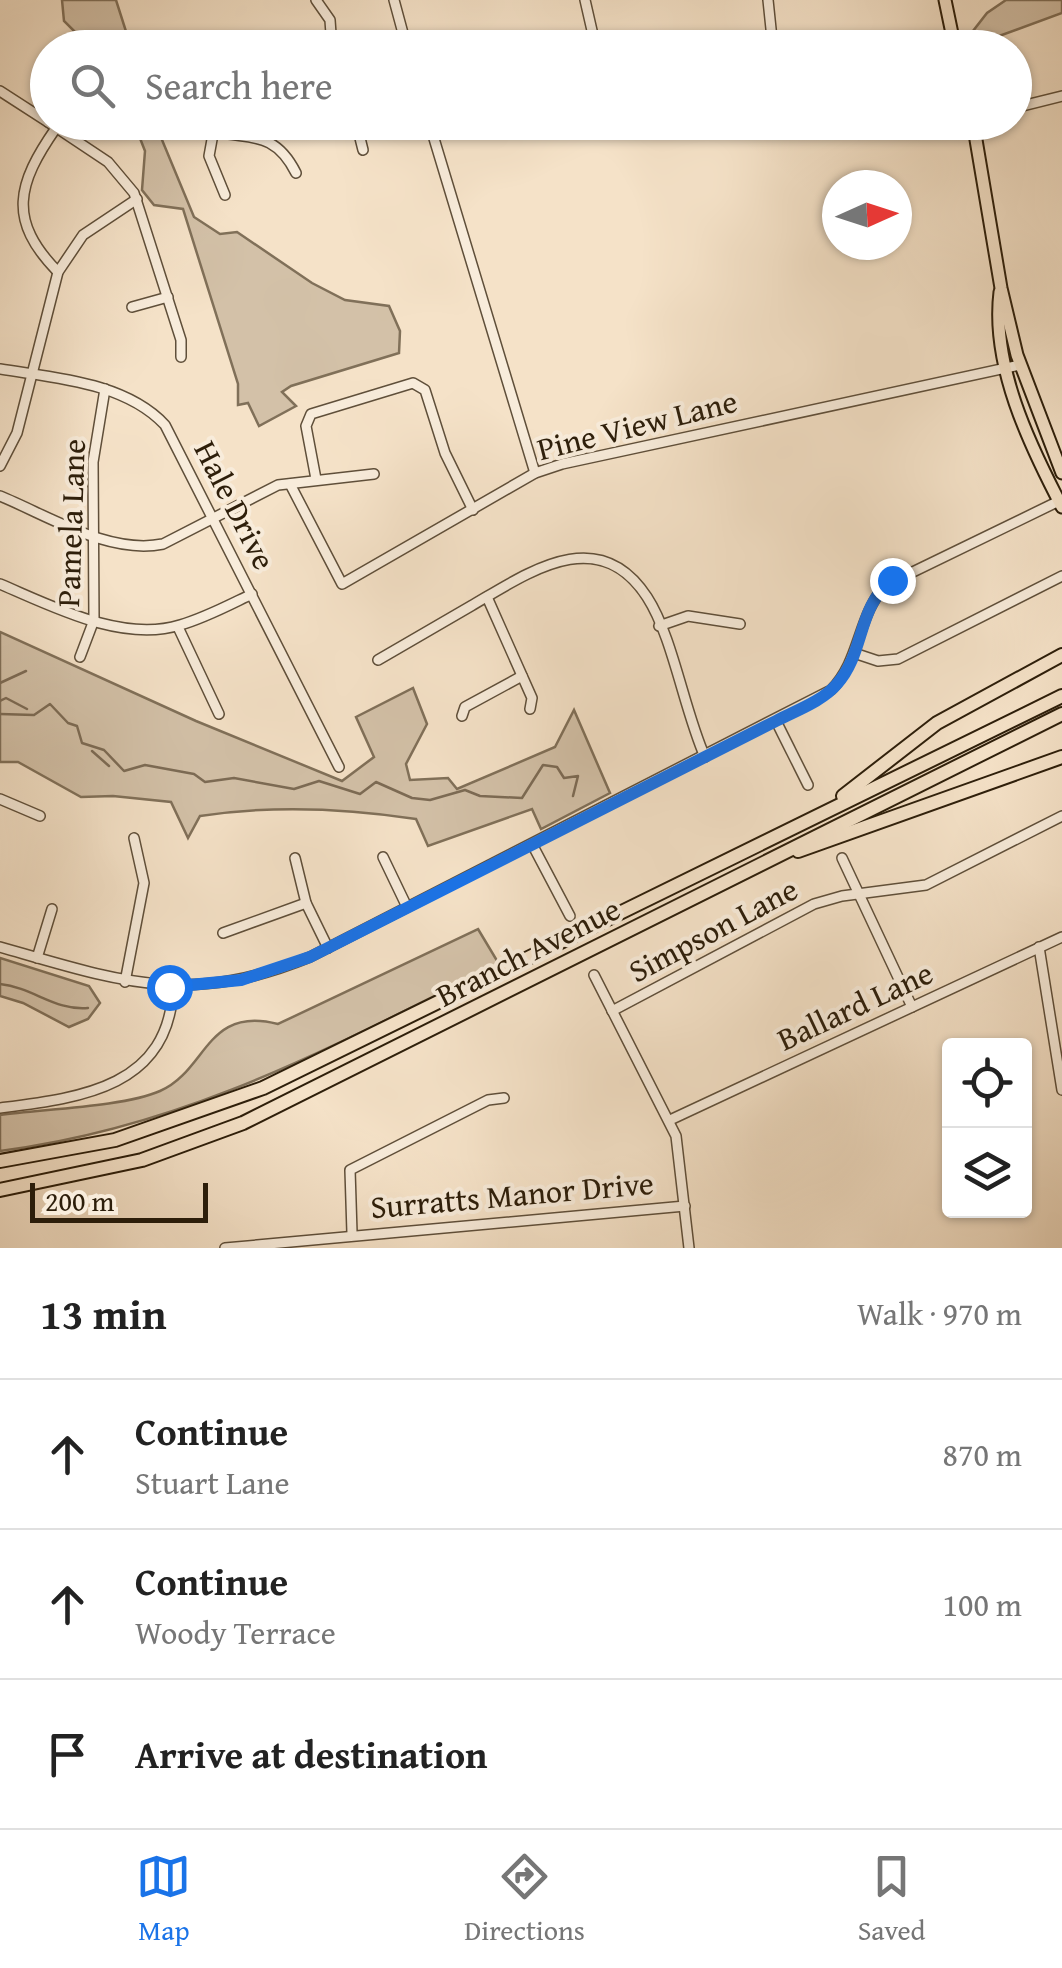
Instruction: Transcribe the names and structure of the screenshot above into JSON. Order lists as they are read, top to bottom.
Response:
{
  "streets": {
    "highway": ["Branch Avenue"],
    "street": [
      "Pine View Lane",
      "Hale Drive",
      "Pamela Lane",
      "Simpson Lane",
      "Ballard Lane",
      "Surratts Manor Drive"
    ]
  },
  "crossings": [
    ["Hale Drive", "Pamela Lane"]
  ],
  "scale_bar": "200 m",
  "north": "right",
  "page": {
    "search": "Search here",
    "scale": "200 m",
    "heading": ["13 min", "Walk · 970 m"],
    "list": [
      ["Continue", "Stuart Lane", "870 m"],
      ["Continue", "Woody Terrace", "100 m"],
      "Arrive at destination"
    ],
    "nav": ["Map", "Directions", "Saved"]
  }
}
